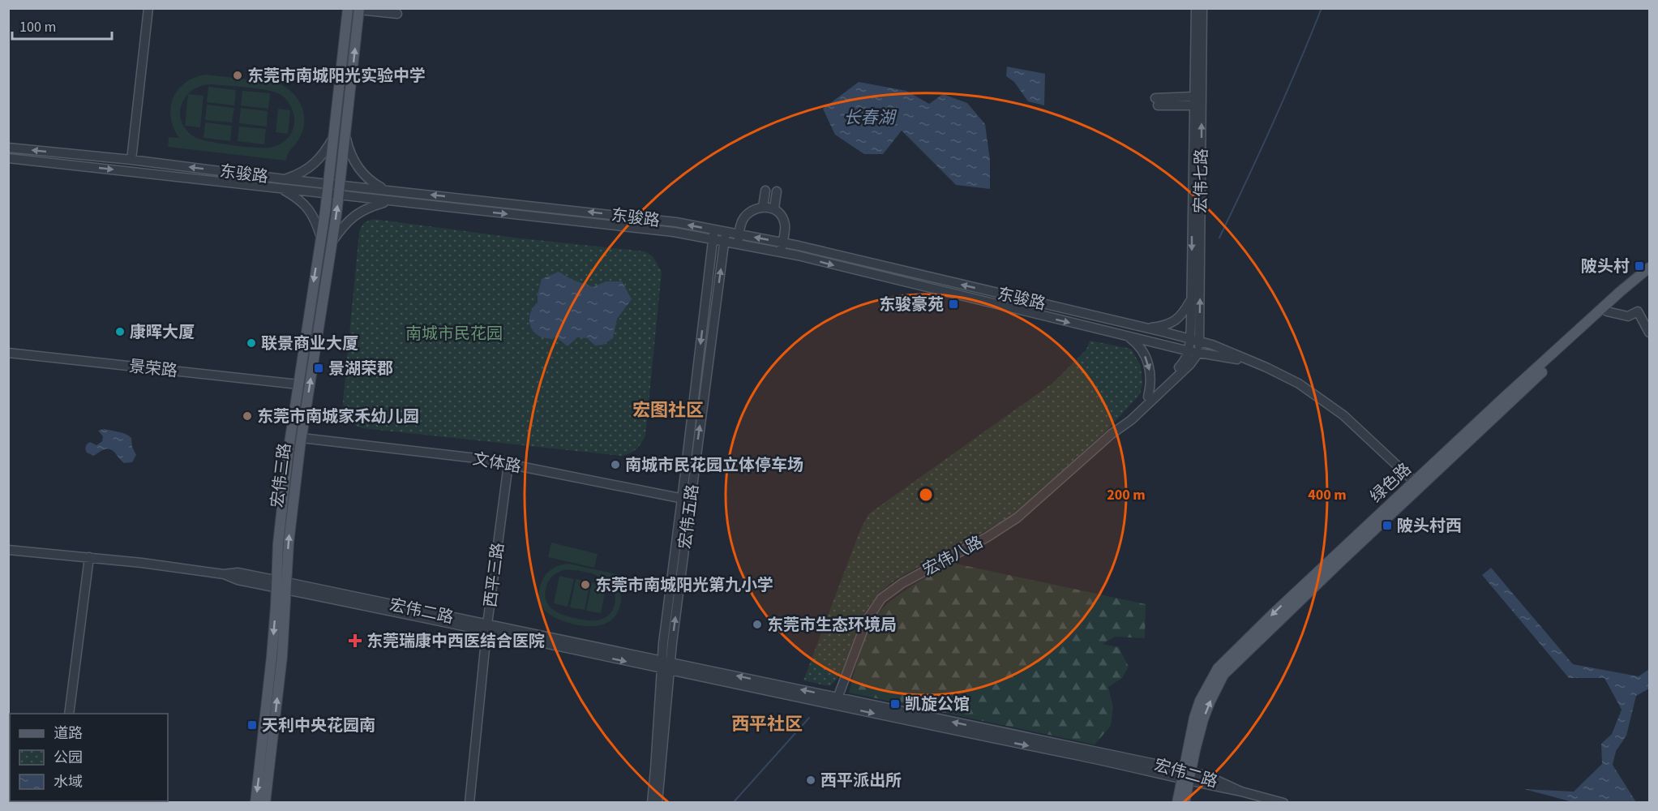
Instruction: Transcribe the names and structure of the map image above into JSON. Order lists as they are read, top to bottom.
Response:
{
  "streets": {
    "main road": ["宏伟三路", "绿色路"],
    "street": [
      "东骏路",
      "宏伟七路",
      "景荣路",
      "文体路",
      "宏伟五路",
      "宏伟八路",
      "西平三路",
      "宏伟二路"
    ]
  },
  "crossings": [
    ["东骏路", "宏伟七路"],
    ["东骏路", "宏伟三路"],
    ["东骏路", "绿色路"],
    ["东骏路", "宏伟五路"],
    ["东骏路", "宏伟八路"],
    ["宏伟七路", "宏伟八路"],
    ["景荣路", "宏伟三路"],
    ["文体路", "宏伟三路"],
    ["文体路", "宏伟五路"],
    ["文体路", "西平三路"],
    ["宏伟三路", "宏伟二路"],
    ["绿色路", "宏伟二路"],
    ["宏伟五路", "宏伟二路"],
    ["宏伟八路", "宏伟二路"],
    ["西平三路", "宏伟二路"]
  ],
  "districts": ["宏图社区", "西平社区"],
  "water": ["长春湖"],
  "parks": ["南城市民花园"],
  "places": {
    "other": [
      "东莞市南城阳光实验中学",
      "康晖大厦",
      "联景商业大厦",
      "东莞市南城家禾幼儿园",
      "南城市民花园立体停车场",
      "东莞市南城阳光第九小学",
      "东莞市生态环境局",
      "西平派出所"
    ],
    "transit": [
      "陂头村",
      "东骏豪苑",
      "景湖荣郡",
      "陂头村西",
      "凯旋公馆",
      "天利中央花园南"
    ],
    "health": ["东莞瑞康中西医结合医院"]
  },
  "legend": ["道路", "公园", "水域"],
  "scale_bar": "100 m",
  "rings": ["200 m", "400 m"]
}
